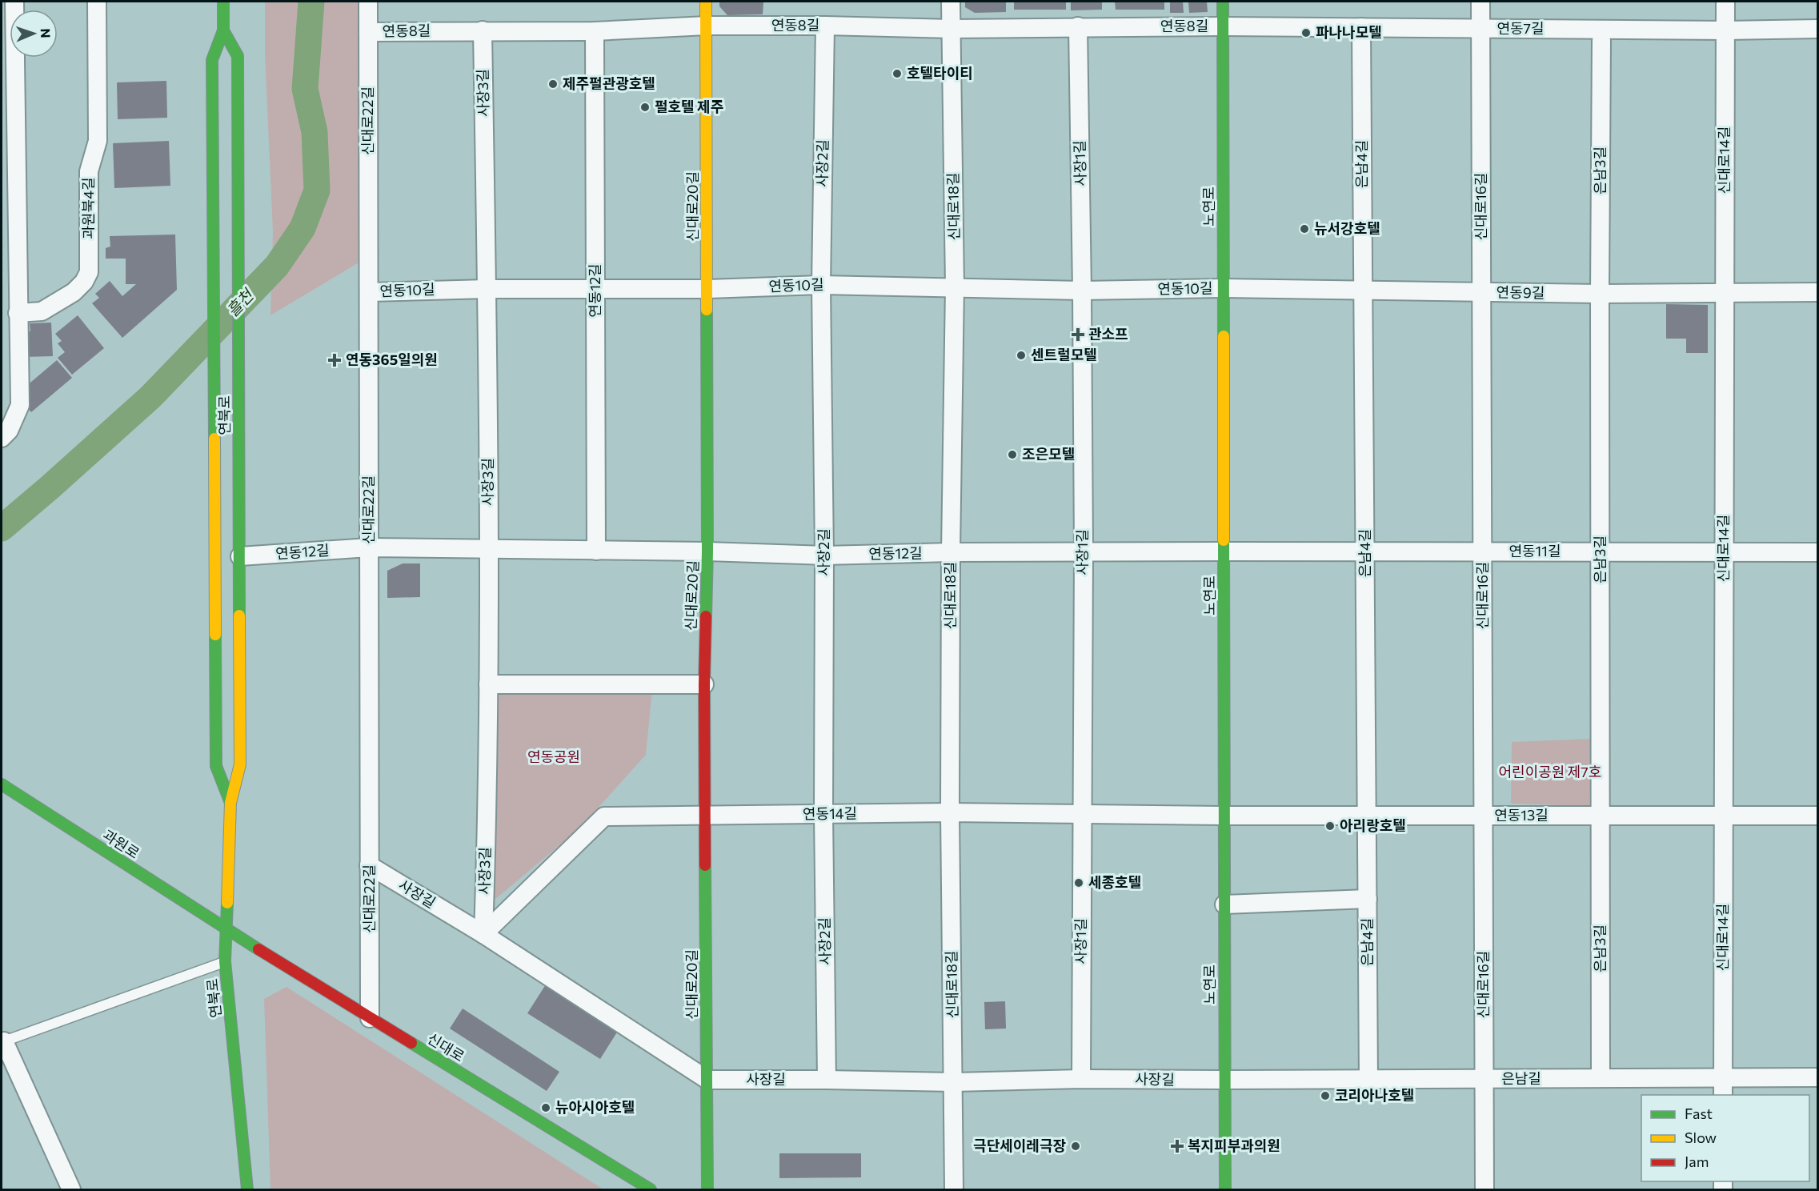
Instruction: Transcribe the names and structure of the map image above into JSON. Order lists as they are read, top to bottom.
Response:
{
  "streets": {
    "main road": [
      "신대로20길",
      "노연로",
      "연북로",
      "과원로",
      "신대로"
    ],
    "street": [
      "연동8길",
      "연동7길",
      "사장3길",
      "신대로22길",
      "신대로14길",
      "사장2길",
      "사장1길",
      "은남4길",
      "은남3길",
      "신대로18길",
      "신대로16길",
      "과원북4길",
      "연동10길",
      "연동12길",
      "연동9길",
      "연동11길",
      "연동14길",
      "연동13길",
      "사장길",
      "은남길"
    ]
  },
  "crossings": [
    ["연동8길", "연동7길"],
    ["연동8길", "사장3길"],
    ["연동8길", "신대로22길"],
    ["연동8길", "사장2길"],
    ["연동8길", "사장1길"],
    ["연동8길", "신대로20길"],
    ["연동8길", "신대로18길"],
    ["연동8길", "노연로"],
    ["연동8길", "연동12길"],
    ["연동7길", "신대로14길"],
    ["연동7길", "은남4길"],
    ["연동7길", "노연로"],
    ["연동7길", "신대로16길"],
    ["사장3길", "연동10길"],
    ["사장3길", "연동12길"],
    ["사장3길", "연동14길"],
    ["사장3길", "사장길"],
    ["신대로22길", "연동10길"],
    ["신대로22길", "연동12길"],
    ["신대로22길", "사장길"],
    ["신대로22길", "신대로"],
    ["신대로14길", "연동9길"],
    ["신대로14길", "연동11길"],
    ["신대로14길", "연동13길"],
    ["신대로14길", "은남길"],
    ["사장2길", "연동10길"],
    ["사장2길", "연동12길"],
    ["사장2길", "연동14길"],
    ["사장2길", "사장길"],
    ["사장1길", "연동10길"],
    ["사장1길", "연동12길"],
    ["사장1길", "연동14길"],
    ["사장1길", "사장길"],
    ["은남4길", "연동9길"],
    ["은남4길", "연동11길"],
    ["은남4길", "연동13길"],
    ["은남4길", "은남길"],
    ["은남3길", "연동9길"],
    ["은남3길", "연동11길"],
    ["은남3길", "연동13길"],
    ["은남3길", "은남길"],
    ["신대로20길", "연동10길"],
    ["신대로20길", "연동12길"],
    ["신대로20길", "연동14길"],
    ["신대로20길", "사장길"],
    ["신대로18길", "연동10길"],
    ["신대로18길", "연동12길"],
    ["신대로18길", "연동14길"],
    ["신대로18길", "사장길"],
    ["노연로", "연동10길"],
    ["노연로", "연동12길"],
    ["노연로", "연동9길"],
    ["노연로", "연동11길"],
    ["노연로", "연동14길"],
    ["노연로", "연동13길"],
    ["노연로", "사장길"],
    ["노연로", "은남길"],
    ["신대로16길", "연동9길"],
    ["신대로16길", "연동11길"],
    ["신대로16길", "연동13길"],
    ["신대로16길", "은남길"],
    ["연동10길", "연동12길"],
    ["연동10길", "연동9길"],
    ["연동12길", "연북로"],
    ["연동12길", "연동11길"],
    ["연북로", "과원로"],
    ["연북로", "신대로"],
    ["연동14길", "연동13길"],
    ["연동14길", "사장길"],
    ["과원로", "신대로"],
    ["사장길", "은남길"]
  ],
  "water": ["흘천"],
  "parks": ["연동공원", "어린이공원 제7호"],
  "places": {
    "other": [
      "파나나모텔",
      "호텔타이티",
      "제주펄관광호텔",
      "펄호텔 제주",
      "뉴서강호텔",
      "센트럴모텔",
      "조은모텔",
      "아리랑호텔",
      "세종호텔",
      "코리아나호텔",
      "뉴아시아호텔",
      "극단세이레극장"
    ],
    "health": ["관소프", "연동365일의원", "복지피부과의원"]
  },
  "legend": ["Fast", "Slow", "Jam"],
  "north": "right"
}
